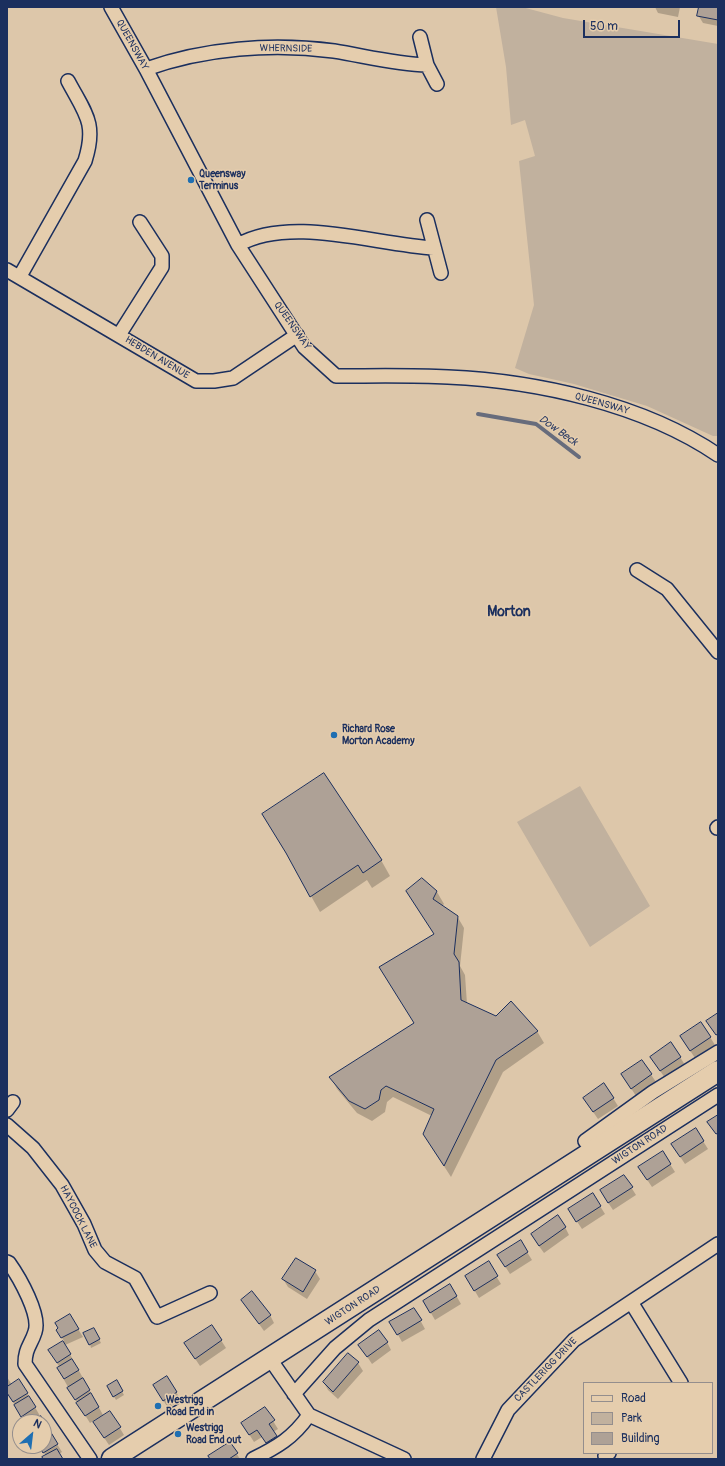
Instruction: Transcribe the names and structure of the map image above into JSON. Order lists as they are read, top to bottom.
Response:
{
  "streets": {
    "main road": ["WIGTON ROAD"],
    "street": [
      "QUEENSWAY",
      "WHERNSIDE",
      "HEBDEN AVENUE",
      "HAYCOCK LANE",
      "CASTLERIGG DRIVE"
    ]
  },
  "crossings": [
    ["QUEENSWAY", "WHERNSIDE"],
    ["QUEENSWAY", "HEBDEN AVENUE"]
  ],
  "districts": ["Morton"],
  "water": ["Dow Beck"],
  "places": [
    "Queensway Terminus",
    "Richard Rose Morton Academy",
    "Westrigg Road End in",
    "Westrigg Road End out"
  ],
  "legend": ["Road", "Park", "Building"],
  "scale_bar": "50 m",
  "north": "top right"
}
